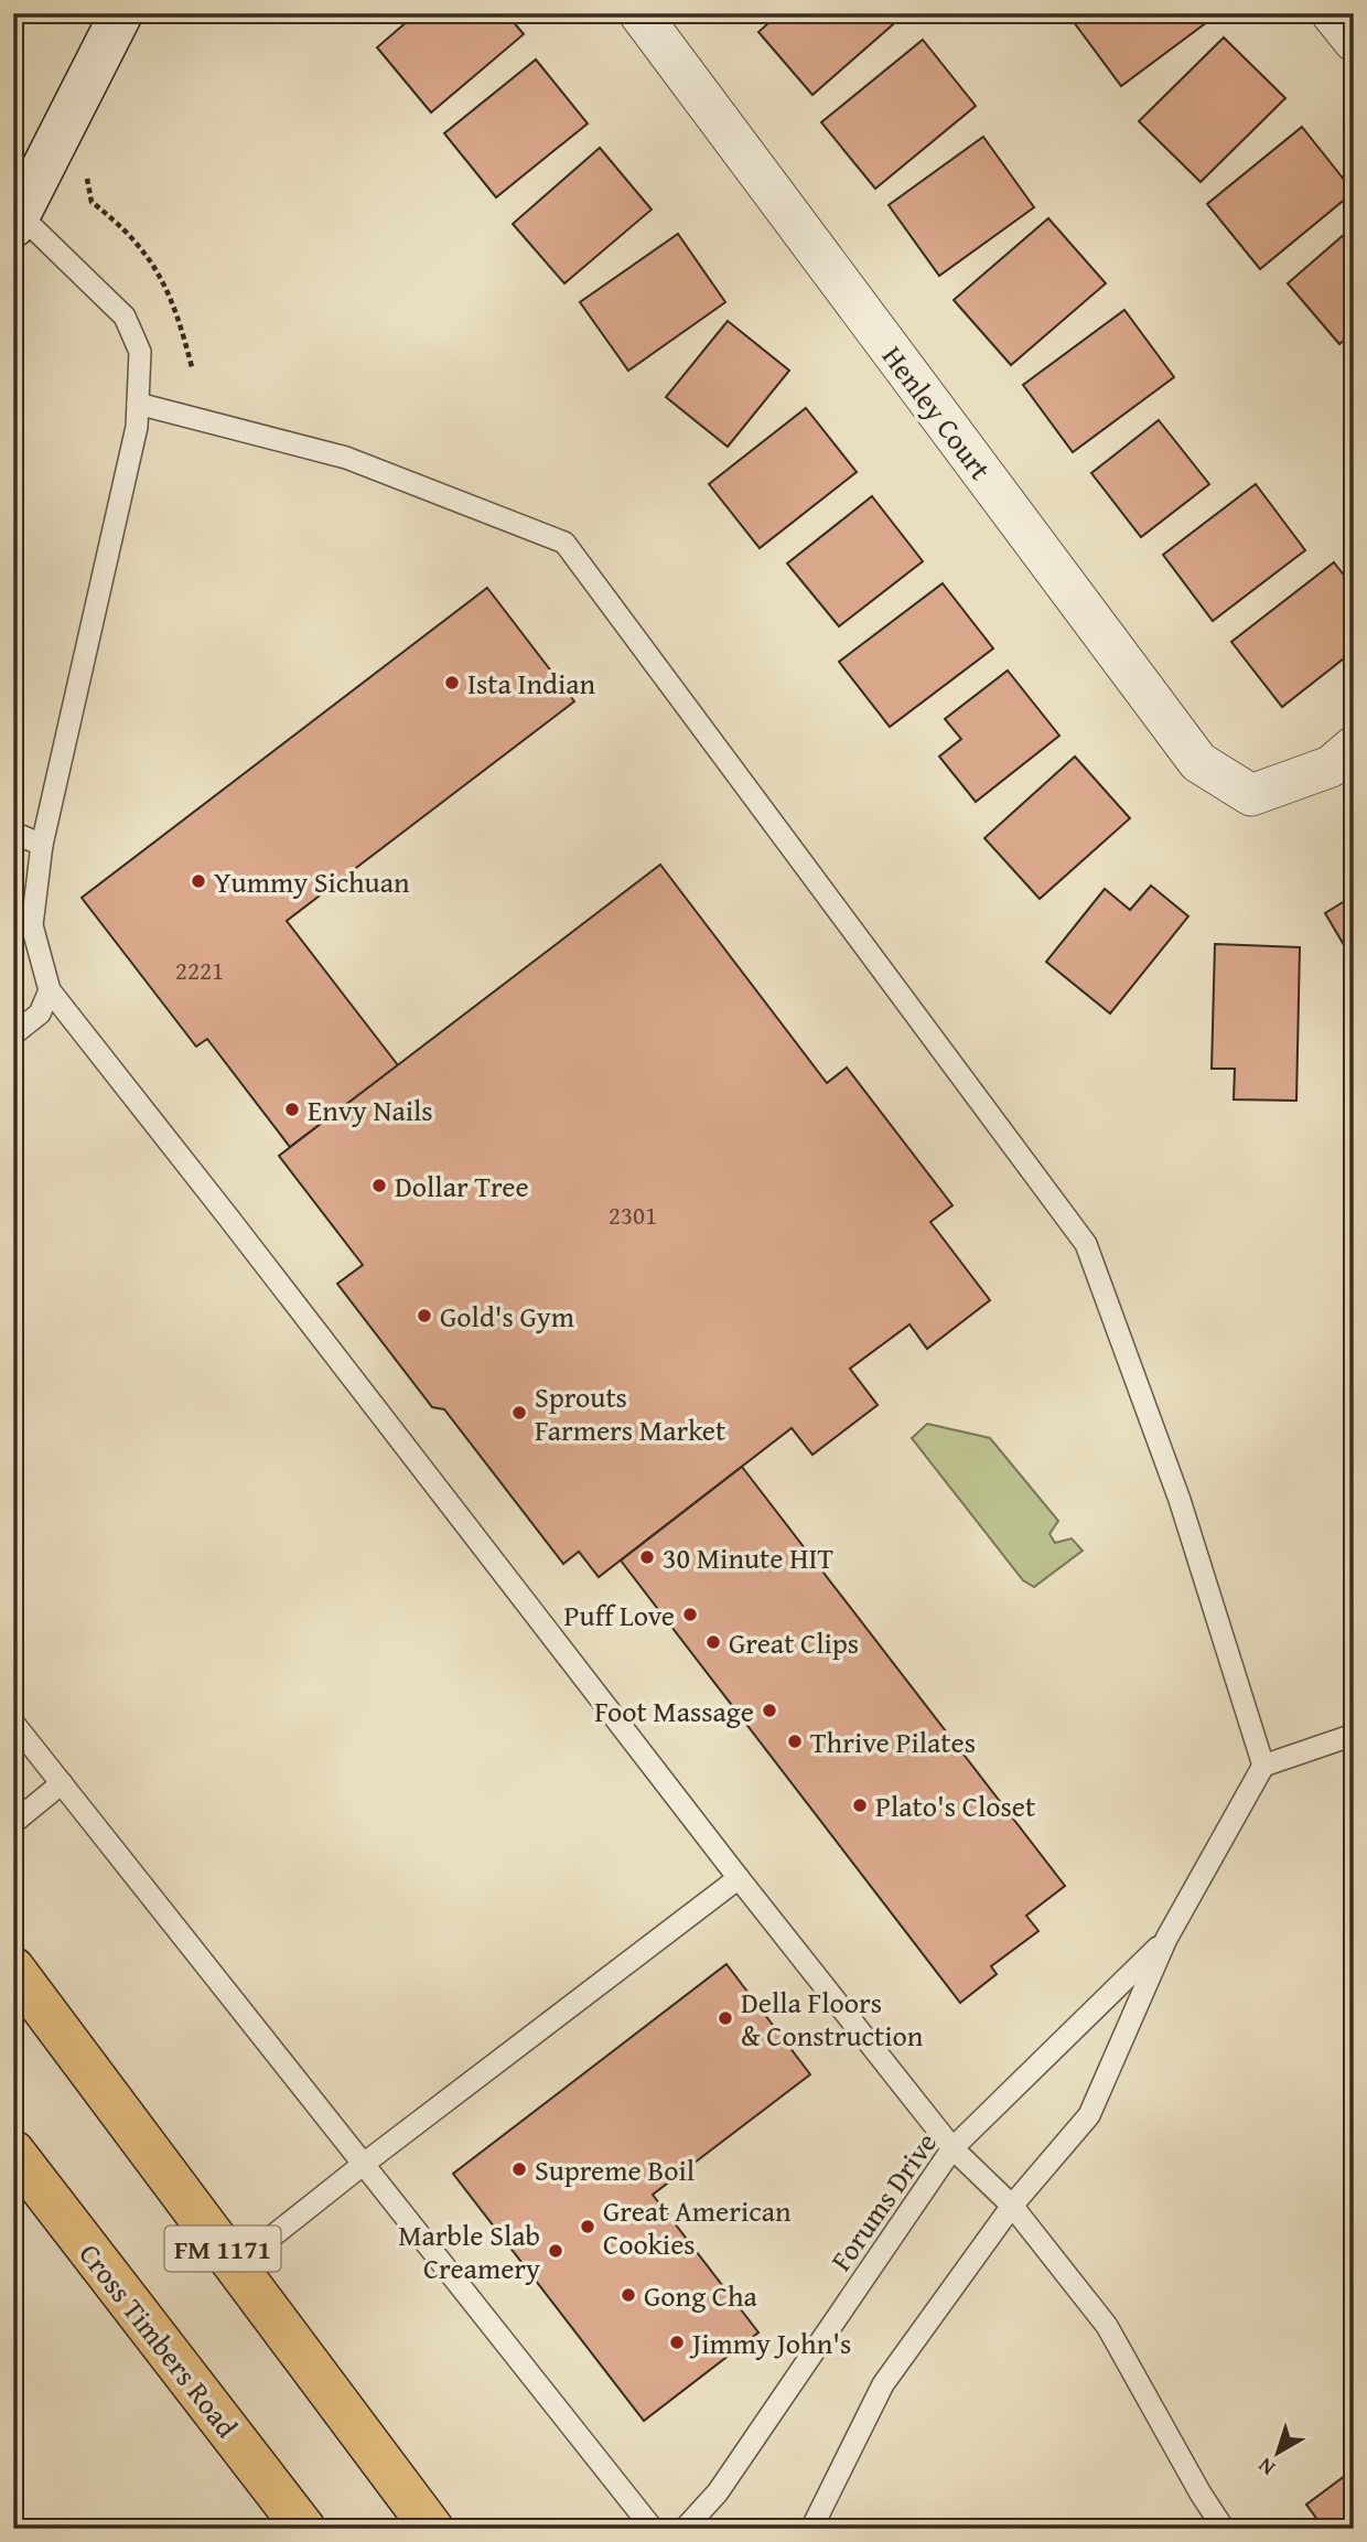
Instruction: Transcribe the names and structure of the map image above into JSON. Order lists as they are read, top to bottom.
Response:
{
  "streets": {
    "main road": ["FM 1171", "Cross Timbers Road"],
    "street": ["Henley Court"],
    "lane": ["Forums Drive"]
  },
  "places": [
    "Ista Indian",
    "Yummy Sichuan",
    "Envy Nails",
    "Dollar Tree",
    "Gold's Gym",
    "Sprouts Farmers Market",
    "30 Minute HIT",
    "Puff Love",
    "Great Clips",
    "Foot Massage",
    "Thrive Pilates",
    "Plato's Closet",
    "Della Floors & Construction",
    "Supreme Boil",
    "Great American Cookies",
    "Marble Slab Creamery",
    "Gong Cha",
    "Jimmy John's"
  ],
  "house_numbers": ["2221", "2301"],
  "north": "bottom left"
}
